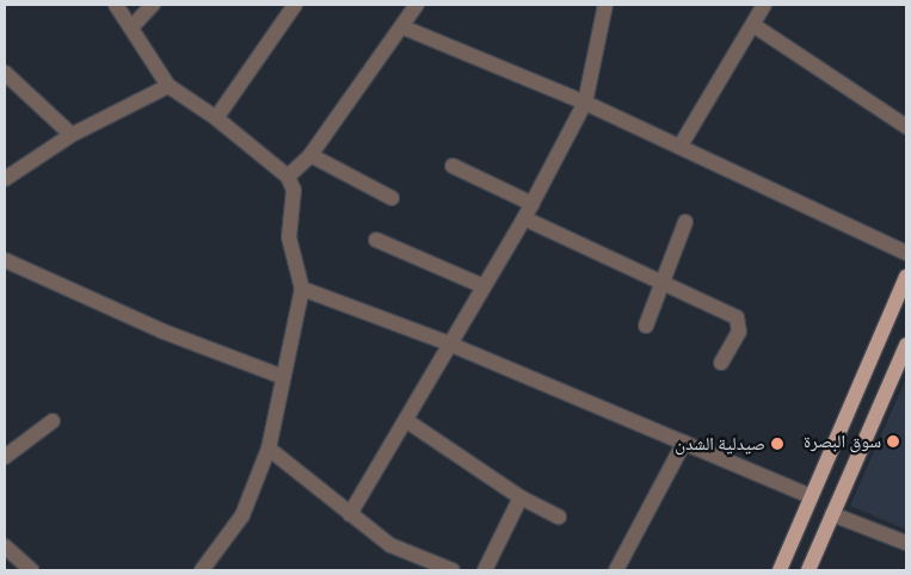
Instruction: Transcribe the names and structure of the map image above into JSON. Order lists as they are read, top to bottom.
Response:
{
  "places": ["سوق البصرة", "صيدلية الشدن"]
}
